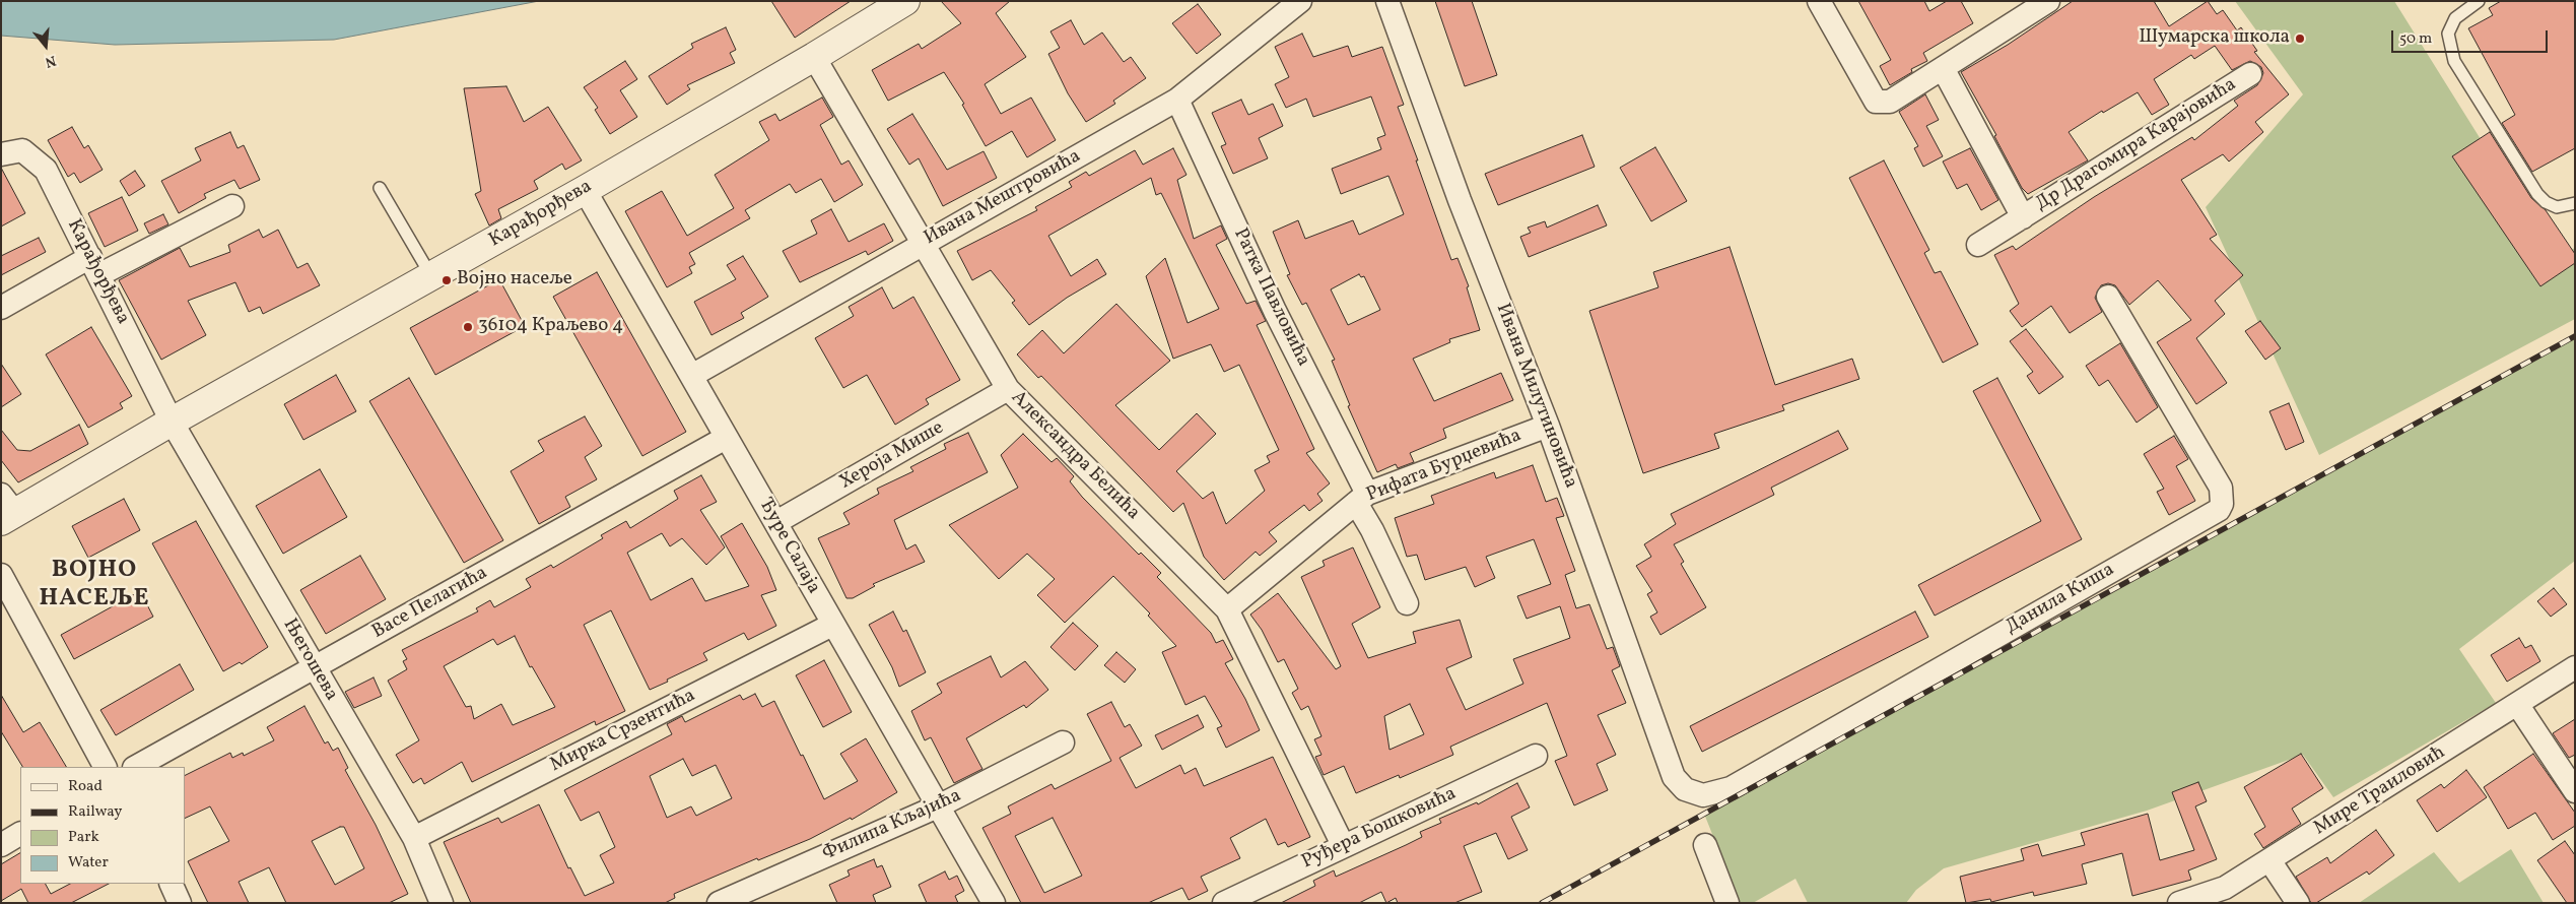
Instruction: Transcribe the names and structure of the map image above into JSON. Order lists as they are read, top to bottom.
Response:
{
  "streets": {
    "street": [
      "Др Драгомира Карајовића",
      "Ивана Мештровића",
      "Карађорђева",
      "Ратка Павловића",
      "Ивана Милутиновића",
      "Хероја Мише",
      "Александра Белића",
      "Рифата Бурџевића",
      "Ђуре Салаја",
      "Данила Киша",
      "Васе Пелагића",
      "Његошева",
      "Мирка Срзентића",
      "Мире Траиловић",
      "Филипа Кљајића",
      "Руђера Бошковића"
    ]
  },
  "crossings": [
    ["Ивана Мештровића", "Ратка Павловића"],
    ["Ивана Мештровића", "Александра Белића"],
    ["Ивана Мештровића", "Ђуре Салаја"],
    ["Карађорђева", "Александра Белића"],
    ["Карађорђева", "Ђуре Салаја"],
    ["Карађорђева", "Његошева"],
    ["Ратка Павловића", "Рифата Бурџевића"],
    ["Ивана Милутиновића", "Рифата Бурџевића"],
    ["Ивана Милутиновића", "Данила Киша"],
    ["Хероја Мише", "Александра Белића"],
    ["Хероја Мише", "Ђуре Салаја"],
    ["Александра Белића", "Рифата Бурџевића"],
    ["Александра Белића", "Руђера Бошковића"],
    ["Ђуре Салаја", "Васе Пелагића"],
    ["Ђуре Салаја", "Мирка Срзентића"],
    ["Ђуре Салаја", "Филипа Кљајића"],
    ["Васе Пелагића", "Његошева"],
    ["Његошева", "Мирка Срзентића"]
  ],
  "districts": ["ВОЈНО НАСЕЉЕ"],
  "places": ["Шумарска школа", "Војно насеље", "36104 Краљево 4"],
  "legend": [
    "Road",
    "Railway",
    "Park",
    "Water"
  ],
  "scale_bar": "50 m",
  "north": "bottom"
}
